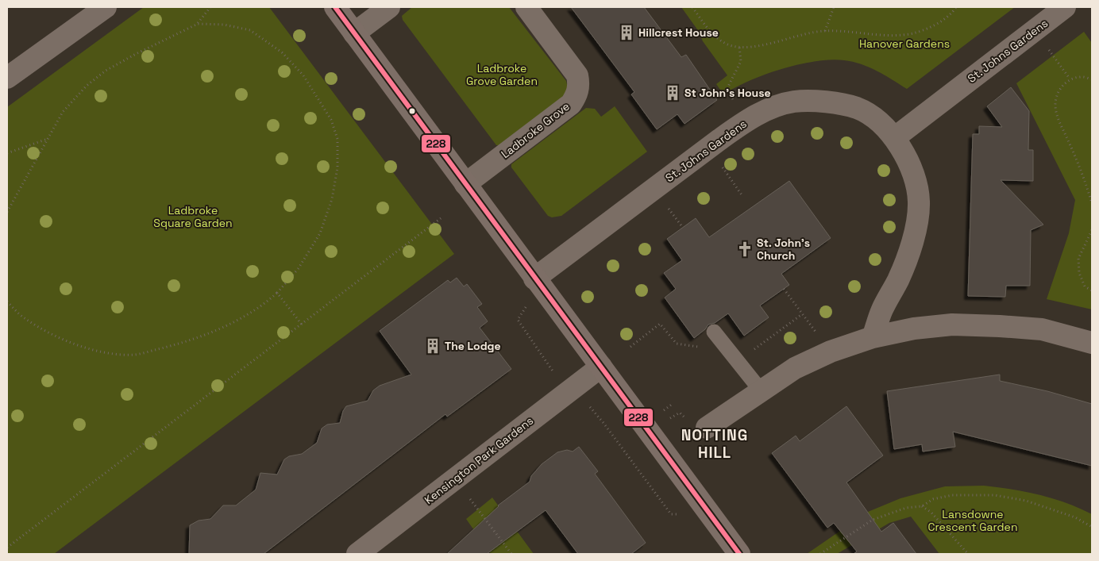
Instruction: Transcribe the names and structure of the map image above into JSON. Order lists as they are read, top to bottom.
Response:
{
  "streets": {
    "street": ["St. Johns Gardens", "Ladbroke Grove", "Kensington Park Gardens"]
  },
  "districts": ["NOTTING HILL"],
  "parks": [
    "Hanover Gardens",
    "Ladbroke Grove Garden",
    "Ladbroke Square Garden",
    "Lansdowne Crescent Garden"
  ],
  "places": {
    "building": ["Hillcrest House", "St John's House", "The Lodge"],
    "church": ["St. John's Church"]
  },
  "lines": ["transit line 228"]
}
